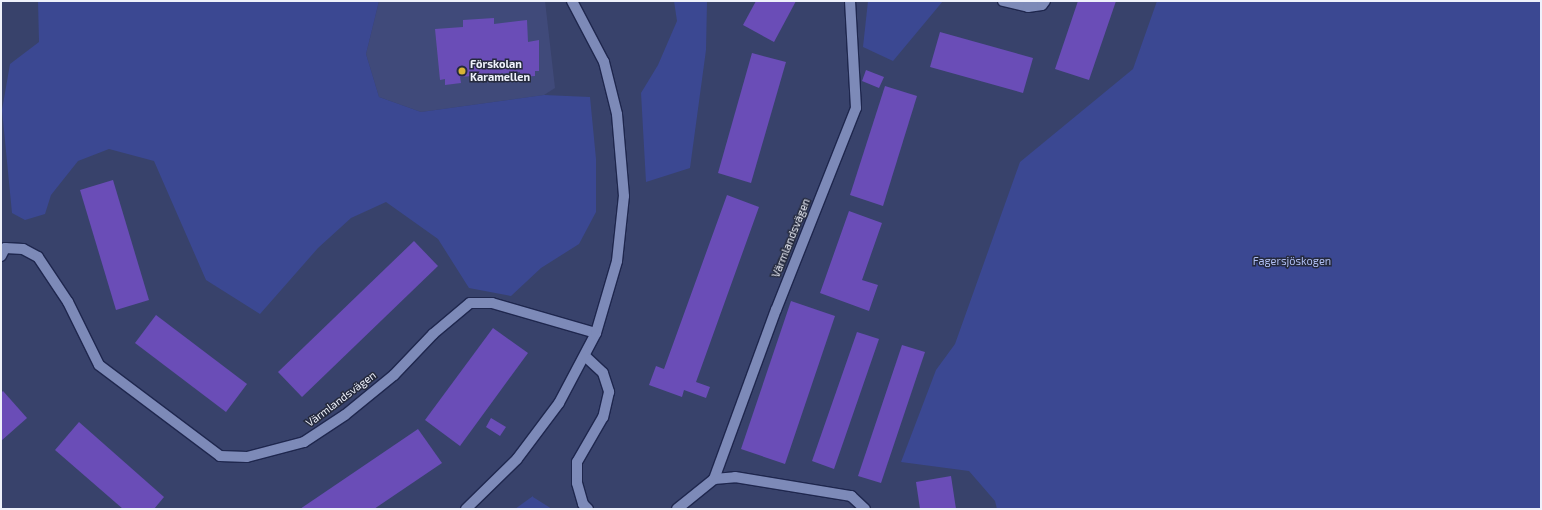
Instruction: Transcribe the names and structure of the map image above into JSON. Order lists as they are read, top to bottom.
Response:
{
  "streets": {
    "street": ["Värmlandsvägen"]
  },
  "parks": ["Fagersjöskogen"],
  "places": ["Förskolan Karamellen"]
}
